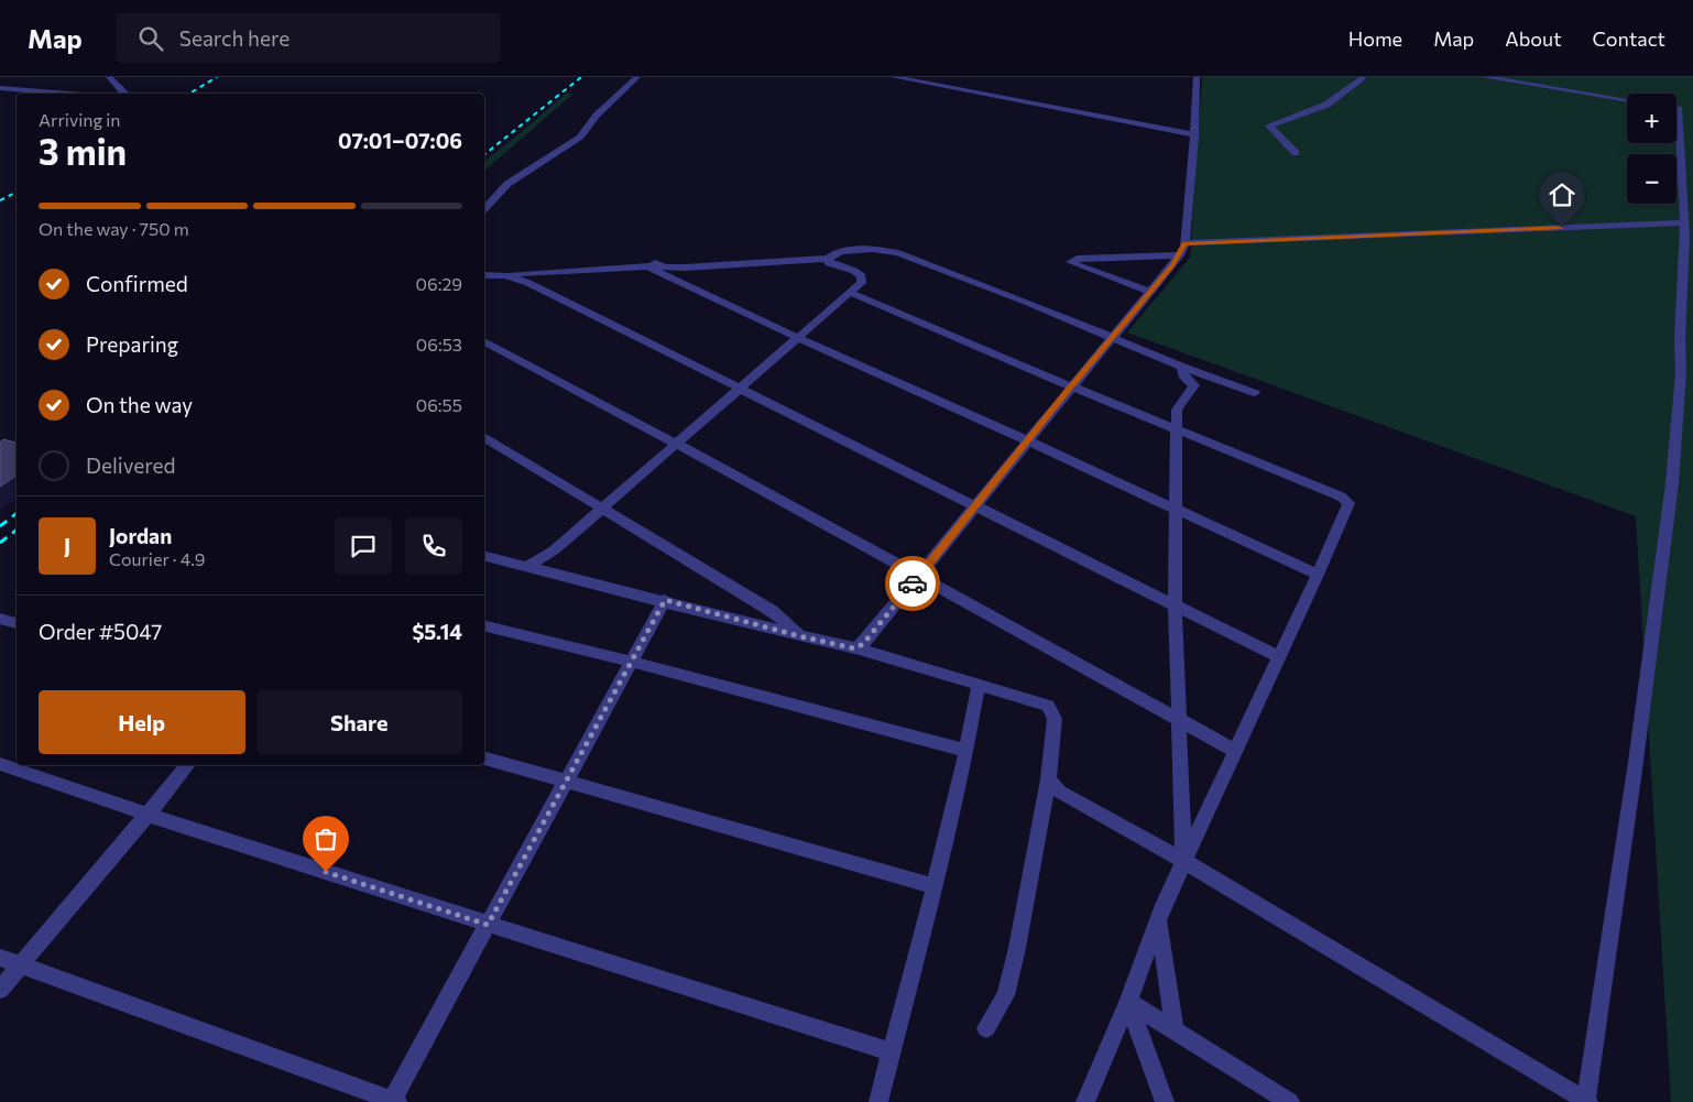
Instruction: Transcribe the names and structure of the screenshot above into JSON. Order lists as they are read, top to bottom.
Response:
{
  "page": {
    "header": "Map",
    "search": "Search here",
    "nav": [
      "Home",
      "Map",
      "About",
      "Contact"
    ],
    "map_buttons": ["+", "−"],
    "heading": ["3 min", "Arriving in", "07:01–07:06"],
    "panel": [
      "Jordan",
      "Courier · 4.9",
      "Order #5047",
      "$5.14"
    ],
    "bar": "On the way · 750 m",
    "list": [
      ["Confirmed", "06:29"],
      ["Preparing", "06:53"],
      ["On the way", "06:55"],
      "Delivered"
    ],
    "round": "J",
    "buttons": ["Help", "Share"]
  }
}
